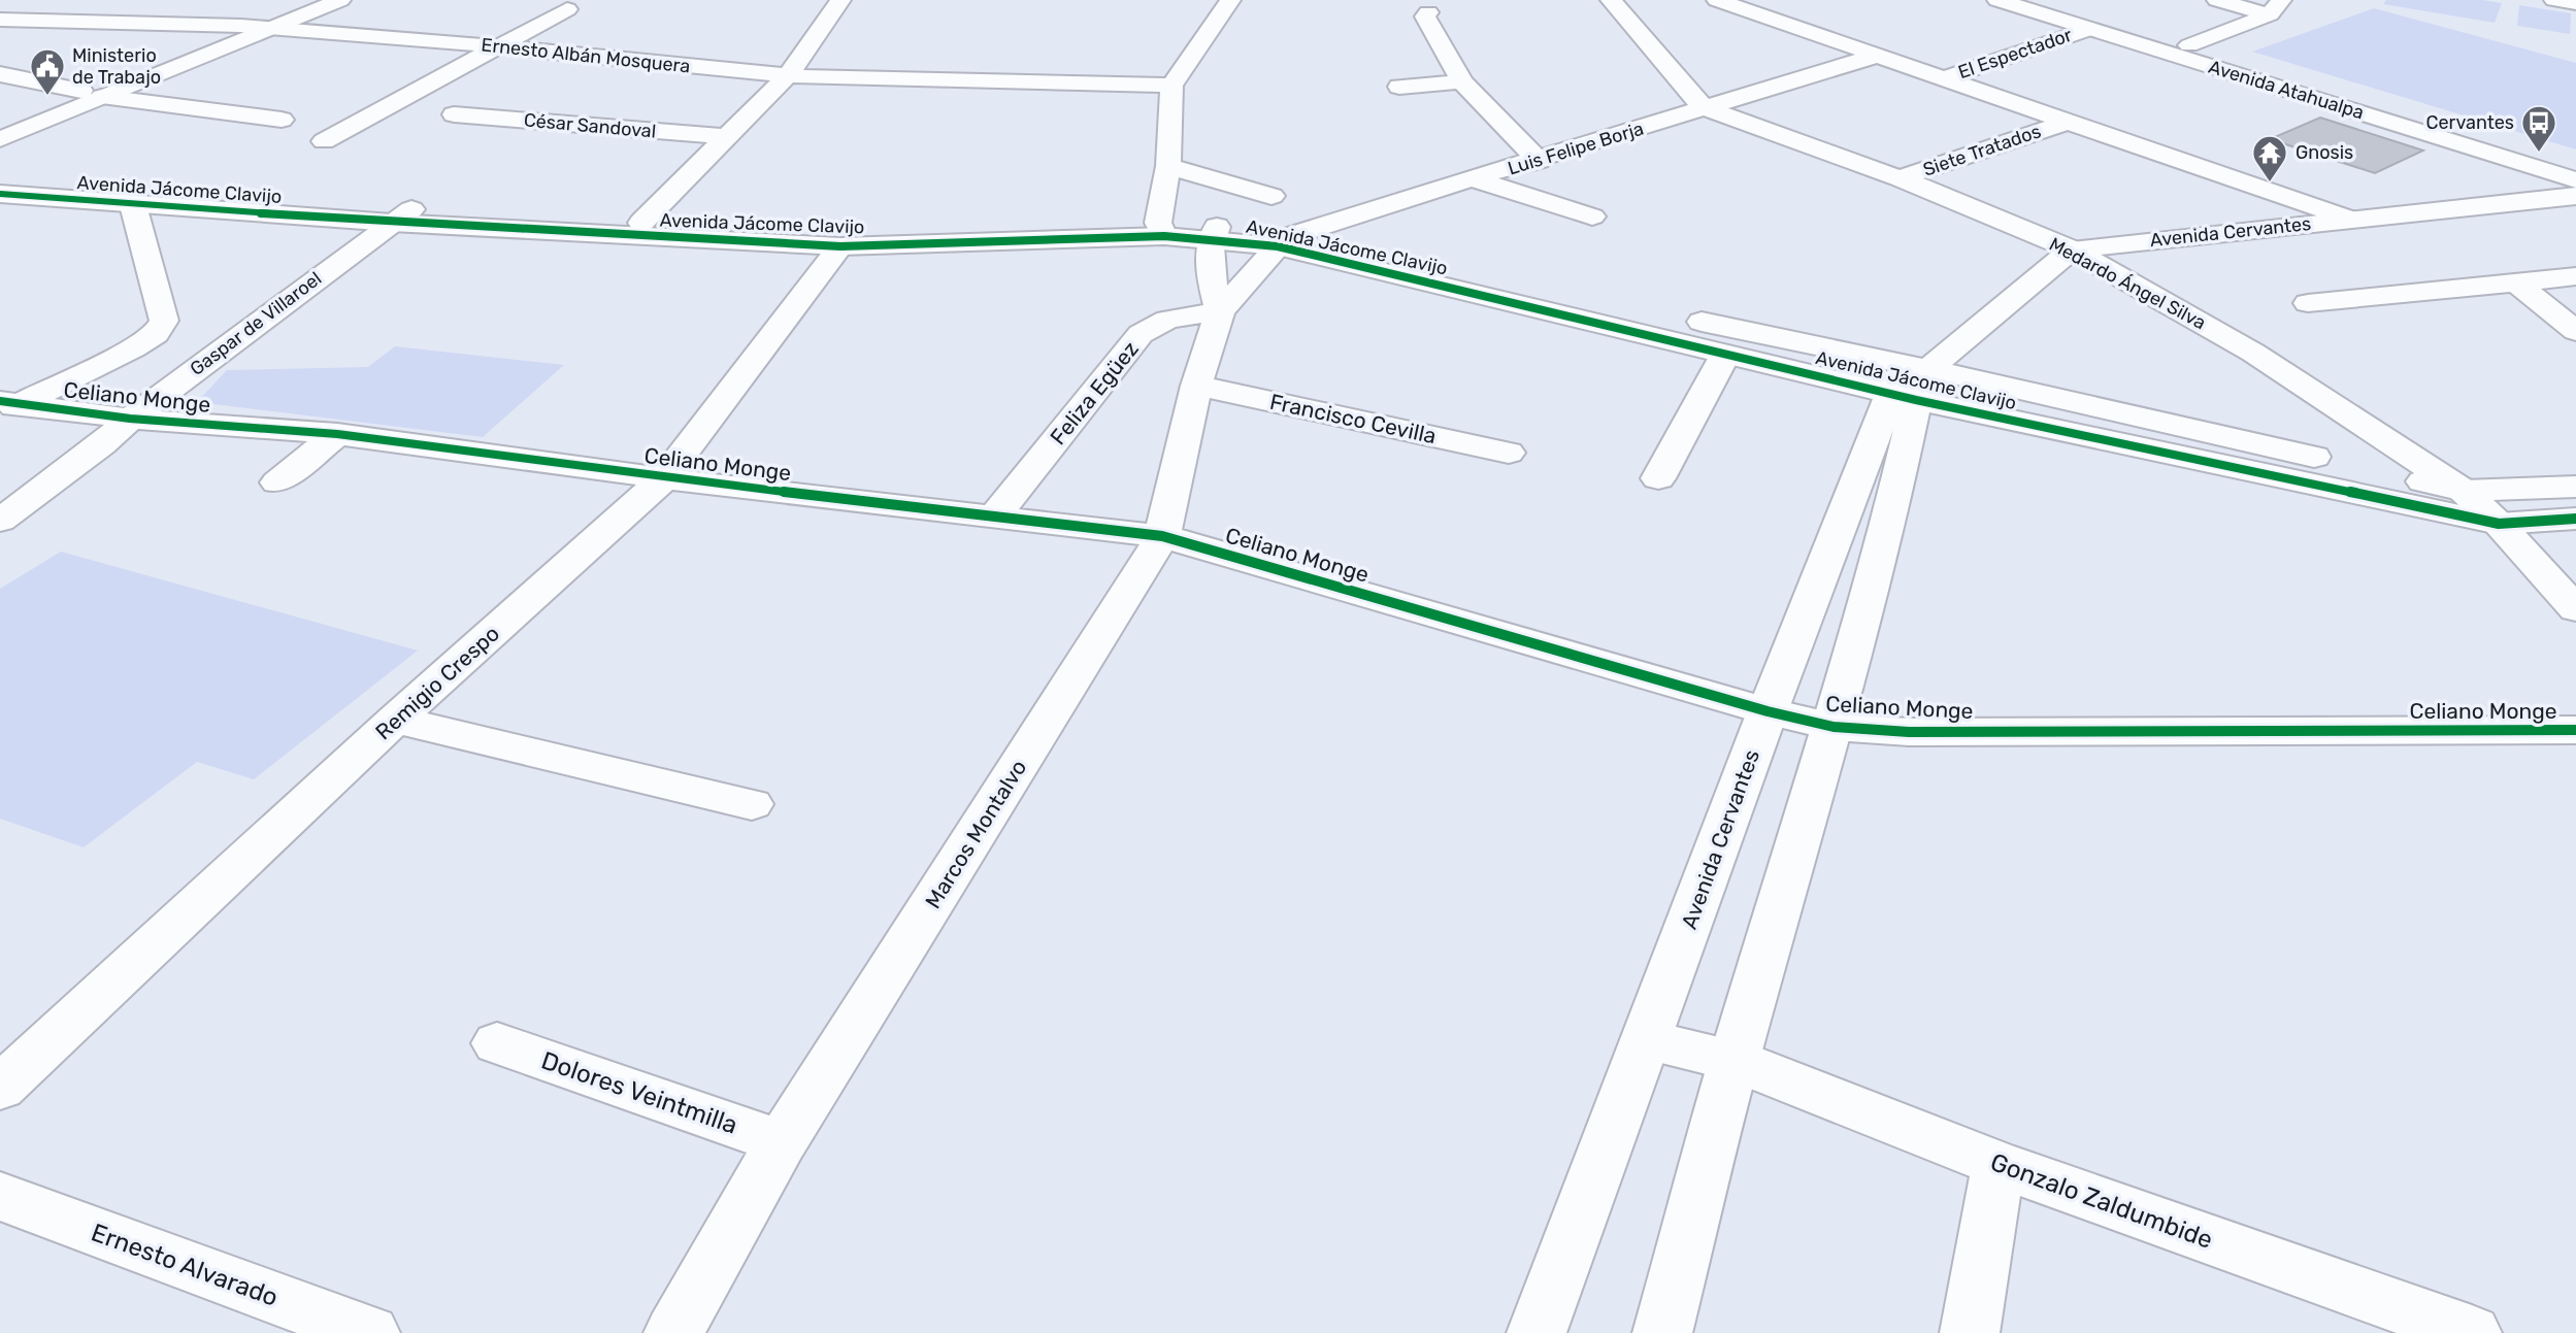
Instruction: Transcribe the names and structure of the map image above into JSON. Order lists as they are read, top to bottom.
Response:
{
  "streets": {
    "street": [
      "El Espectador",
      "Ernesto Albán Mosquera",
      "Avenida Atahualpa",
      "César Sandoval",
      "Luis Felipe Borja",
      "Siete Tratados",
      "Avenida Jácome Clavijo",
      "Avenida Cervantes",
      "Medardo Ángel Silva",
      "Gaspar de Villaroel",
      "Feliza Egüez",
      "Celiano Monge",
      "Francisco Cevilla",
      "Remigio Crespo",
      "Marcos Montalvo",
      "Dolores Veintmilla",
      "Gonzalo Zaldumbide",
      "Ernesto Alvarado"
    ]
  },
  "crossings": [
    ["El Espectador", "Avenida Atahualpa"],
    ["Luis Felipe Borja", "Avenida Jácome Clavijo"],
    ["Luis Felipe Borja", "Medardo Ángel Silva"],
    ["Luis Felipe Borja", "Marcos Montalvo"],
    ["Siete Tratados", "Medardo Ángel Silva"],
    ["Avenida Jácome Clavijo", "Avenida Cervantes"],
    ["Avenida Jácome Clavijo", "Medardo Ángel Silva"],
    ["Avenida Jácome Clavijo", "Gaspar de Villaroel"],
    ["Avenida Jácome Clavijo", "Remigio Crespo"],
    ["Avenida Jácome Clavijo", "Marcos Montalvo"],
    ["Avenida Cervantes", "Medardo Ángel Silva"],
    ["Avenida Cervantes", "Celiano Monge"],
    ["Avenida Cervantes", "Gonzalo Zaldumbide"],
    ["Gaspar de Villaroel", "Celiano Monge"],
    ["Feliza Egüez", "Celiano Monge"],
    ["Feliza Egüez", "Marcos Montalvo"],
    ["Celiano Monge", "Remigio Crespo"],
    ["Celiano Monge", "Marcos Montalvo"],
    ["Francisco Cevilla", "Marcos Montalvo"],
    ["Marcos Montalvo", "Dolores Veintmilla"]
  ],
  "places": {
    "public building": ["Ministerio de Trabajo"],
    "bus stop": ["Cervantes"],
    "temple": ["Gnosis"]
  }
}
